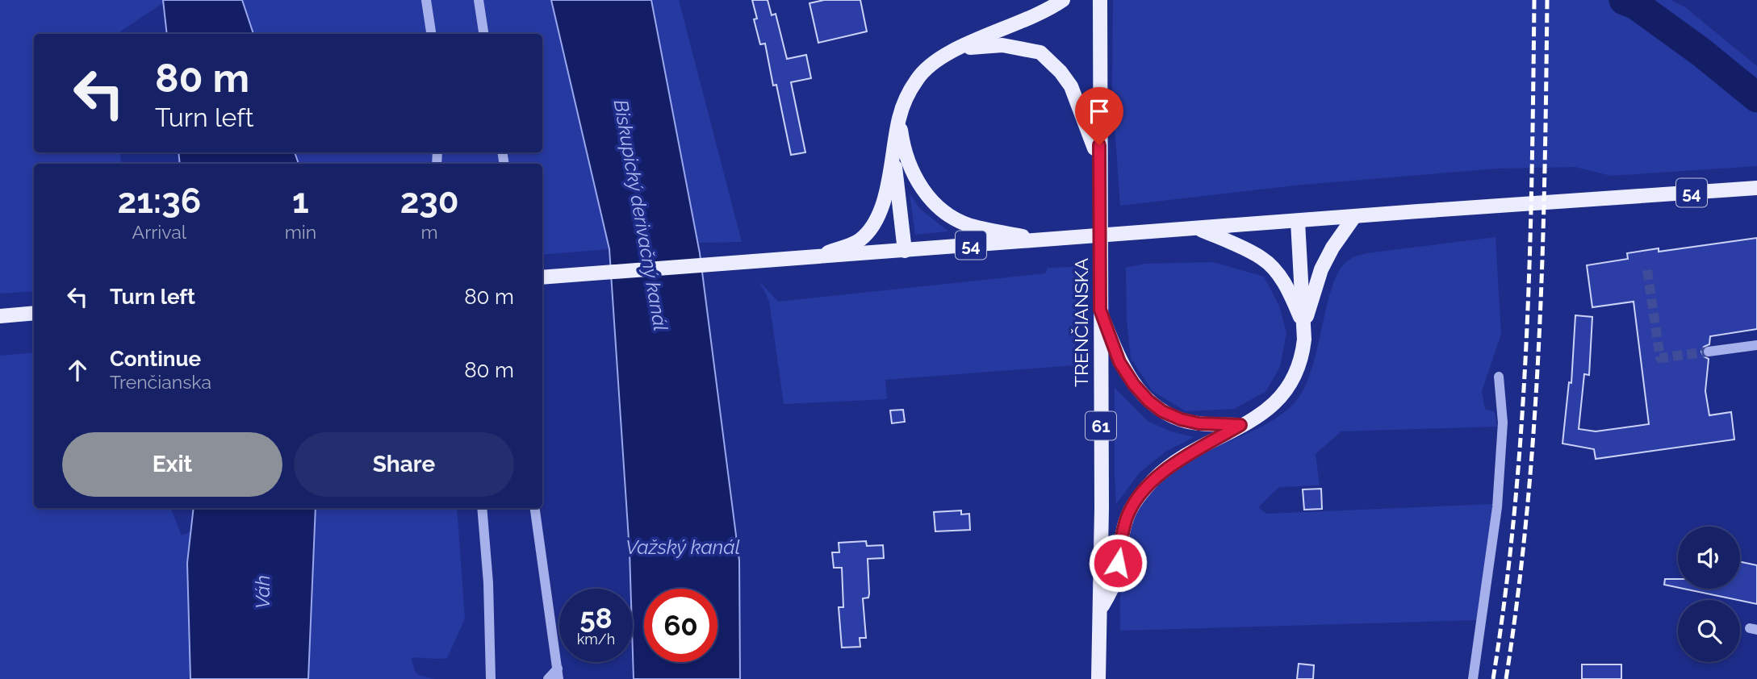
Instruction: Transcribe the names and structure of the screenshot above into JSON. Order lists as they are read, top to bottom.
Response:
{
  "streets": {
    "main road": ["54", "TRENČIANSKA", "61"]
  },
  "water": ["Biskupický derivačný kanál", "Važský kanál", "Váh"],
  "page": {
    "turn": ["80 m", "Turn left"],
    "eta": [
      "21:36",
      "Arrival",
      "1",
      "min",
      "230",
      "m"
    ],
    "list": [
      {
        "name": "Turn left",
        "value": "80 m"
      },
      {
        "name": "Continue",
        "note": "Trenčianska",
        "value": "80 m"
      }
    ],
    "buttons": ["Exit", "Share"],
    "speed": "58 km/h",
    "limit": "60"
  }
}
